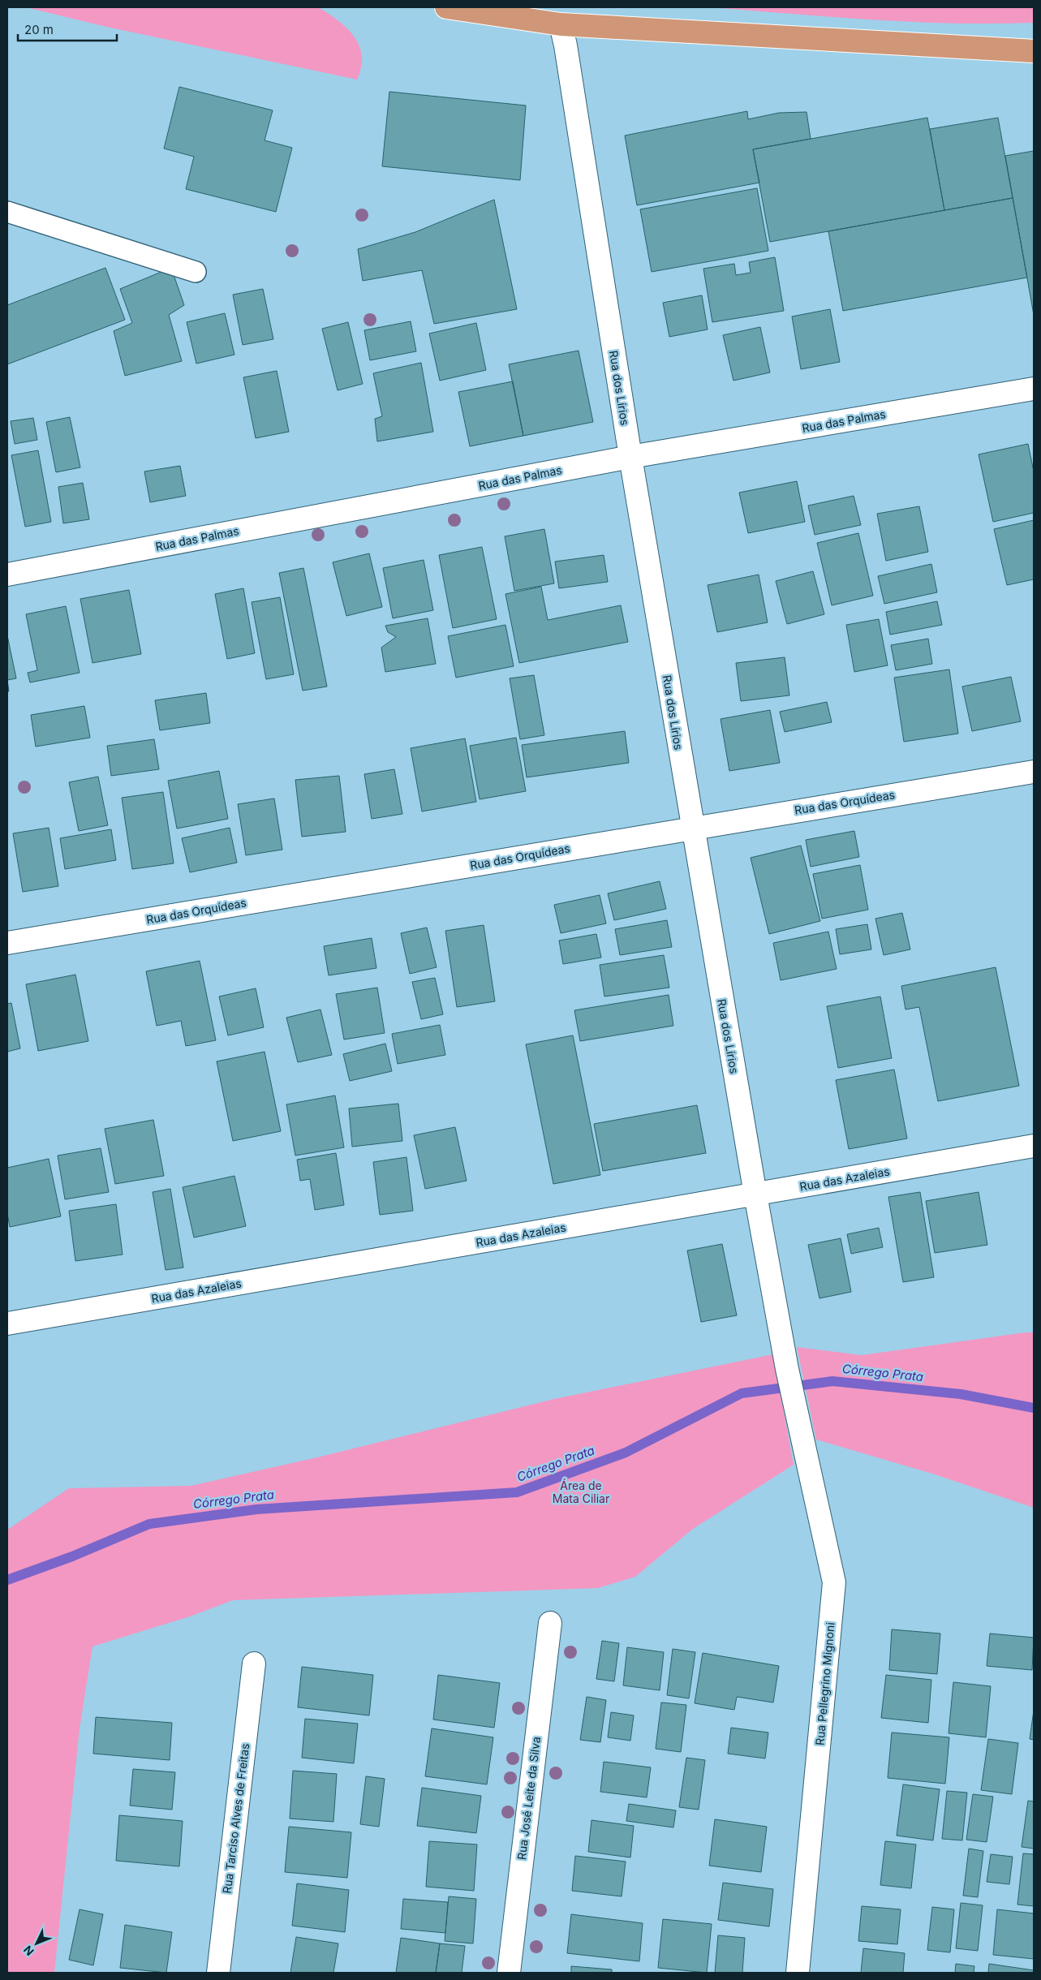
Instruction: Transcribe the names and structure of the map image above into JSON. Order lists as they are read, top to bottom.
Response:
{
  "streets": {
    "street": [
      "Rua dos Lírios",
      "Rua das Palmas",
      "Rua das Orquídeas",
      "Rua das Azaleias",
      "Rua Pellegrino Mignoni",
      "Rua José Leite da Silva",
      "Rua Tarciso Alves de Freitas"
    ]
  },
  "crossings": [
    ["Rua dos Lírios", "Rua das Palmas"],
    ["Rua dos Lírios", "Rua das Orquídeas"],
    ["Rua dos Lírios", "Rua das Azaleias"],
    ["Rua dos Lírios", "Rua Pellegrino Mignoni"]
  ],
  "water": ["Córrego Prata"],
  "parks": ["Área de Mata Ciliar"],
  "scale_bar": "20 m",
  "north": "bottom left"
}
